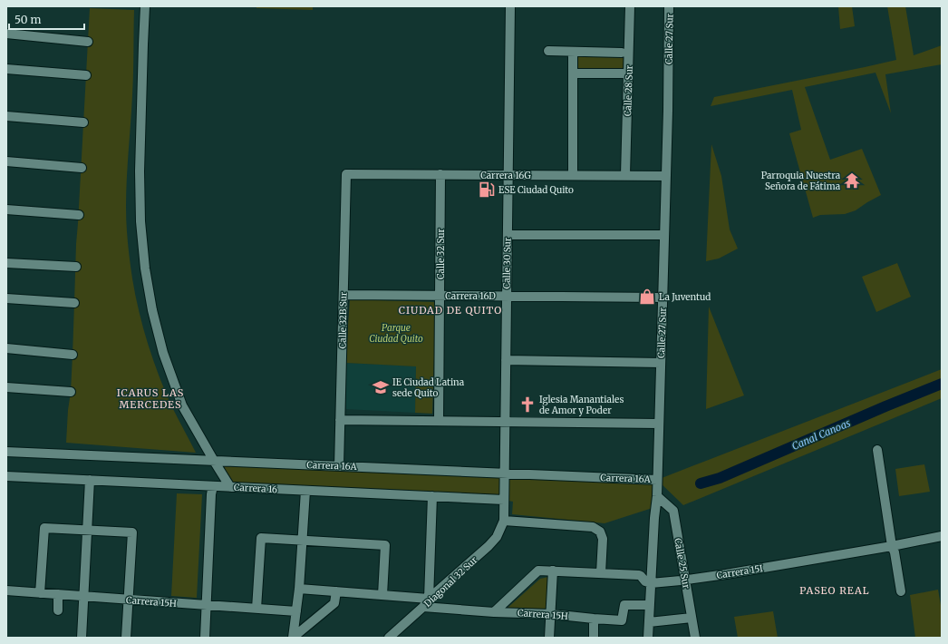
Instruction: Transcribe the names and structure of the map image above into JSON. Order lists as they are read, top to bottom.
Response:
{
  "streets": {
    "street": [
      "Calle 27 Sur",
      "Calle 28 Sur",
      "Carrera 16G",
      "Calle 32 Sur",
      "Calle 30 Sur",
      "Carrera 16D",
      "Calle 32B Sur",
      "Carrera 16A",
      "Carrera 16",
      "Calle 25 Sur",
      "Carrera 15I",
      "Diagonal 32 Sur",
      "Carrera 15H"
    ]
  },
  "crossings": [
    ["Calle 27 Sur", "Carrera 16G"],
    ["Calle 27 Sur", "Carrera 16D"],
    ["Calle 27 Sur", "Carrera 16A"],
    ["Calle 27 Sur", "Calle 25 Sur"],
    ["Calle 27 Sur", "Carrera 15I"],
    ["Calle 27 Sur", "Carrera 15H"],
    ["Calle 28 Sur", "Carrera 16G"],
    ["Carrera 16G", "Calle 32 Sur"],
    ["Carrera 16G", "Calle 30 Sur"],
    ["Carrera 16G", "Calle 32B Sur"],
    ["Calle 32 Sur", "Carrera 16D"],
    ["Calle 30 Sur", "Carrera 16D"],
    ["Calle 30 Sur", "Carrera 16A"],
    ["Calle 30 Sur", "Carrera 16"],
    ["Calle 30 Sur", "Diagonal 32 Sur"],
    ["Carrera 16D", "Calle 32B Sur"],
    ["Calle 32B Sur", "Carrera 16A"],
    ["Calle 25 Sur", "Carrera 15I"],
    ["Diagonal 32 Sur", "Carrera 15H"]
  ],
  "districts": ["CIUDAD DE QUITO", "ICARUS LAS MERCEDES", "PASEO REAL"],
  "water": ["Canal Canoas"],
  "parks": ["Parque Ciudad Quito"],
  "places": {
    "temple": ["Parroquia Nuestra Señora de Fátima"],
    "fuel station": ["ESE Ciudad Quito"],
    "shop": ["La Juventud"],
    "school or university": ["IE Ciudad Latina sede Quito"],
    "church": ["Iglesia Manantiales de Amor y Poder"]
  },
  "scale_bar": "50 m"
}
